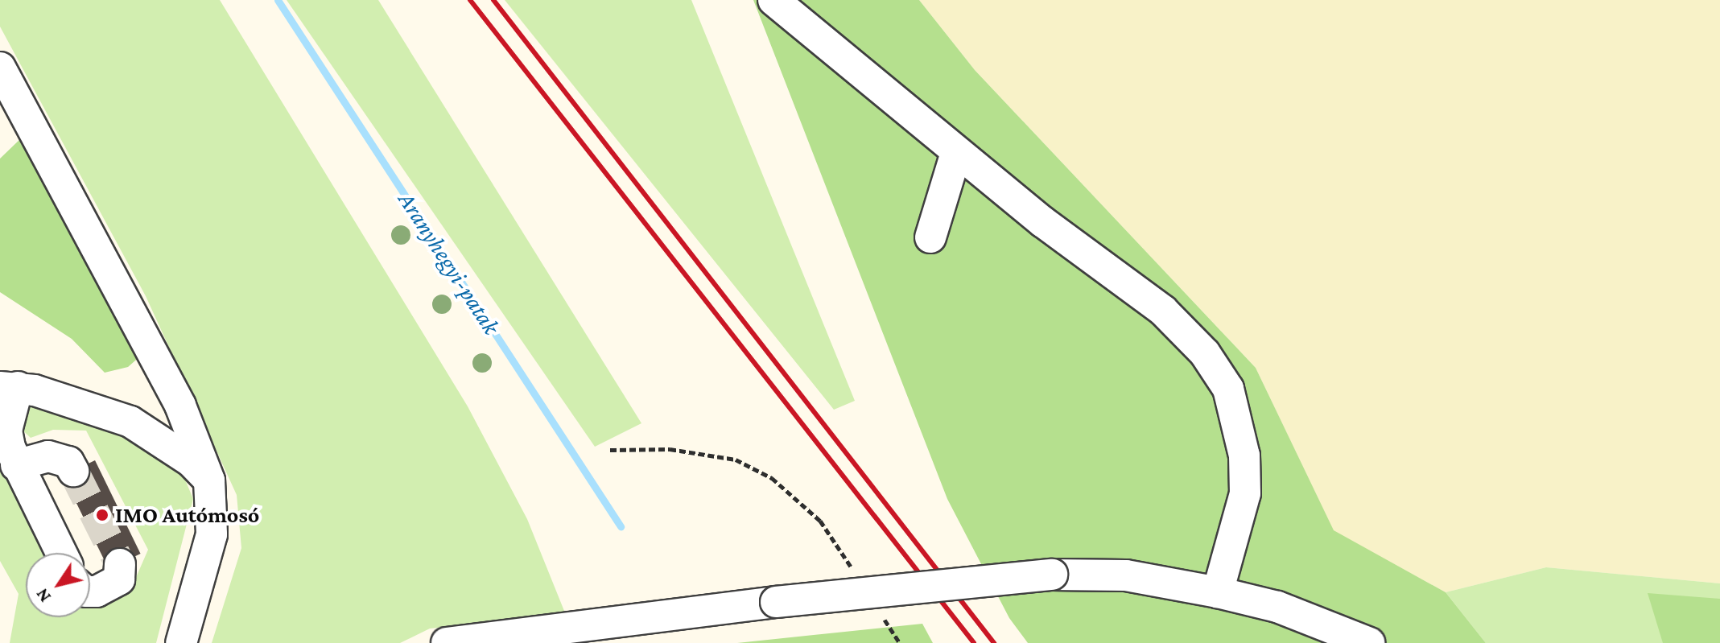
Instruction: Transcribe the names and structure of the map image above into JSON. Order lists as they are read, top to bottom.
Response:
{
  "water": ["Aranyhegyi-patak"],
  "places": ["IMO Autómosó"],
  "north": "bottom left"
}
